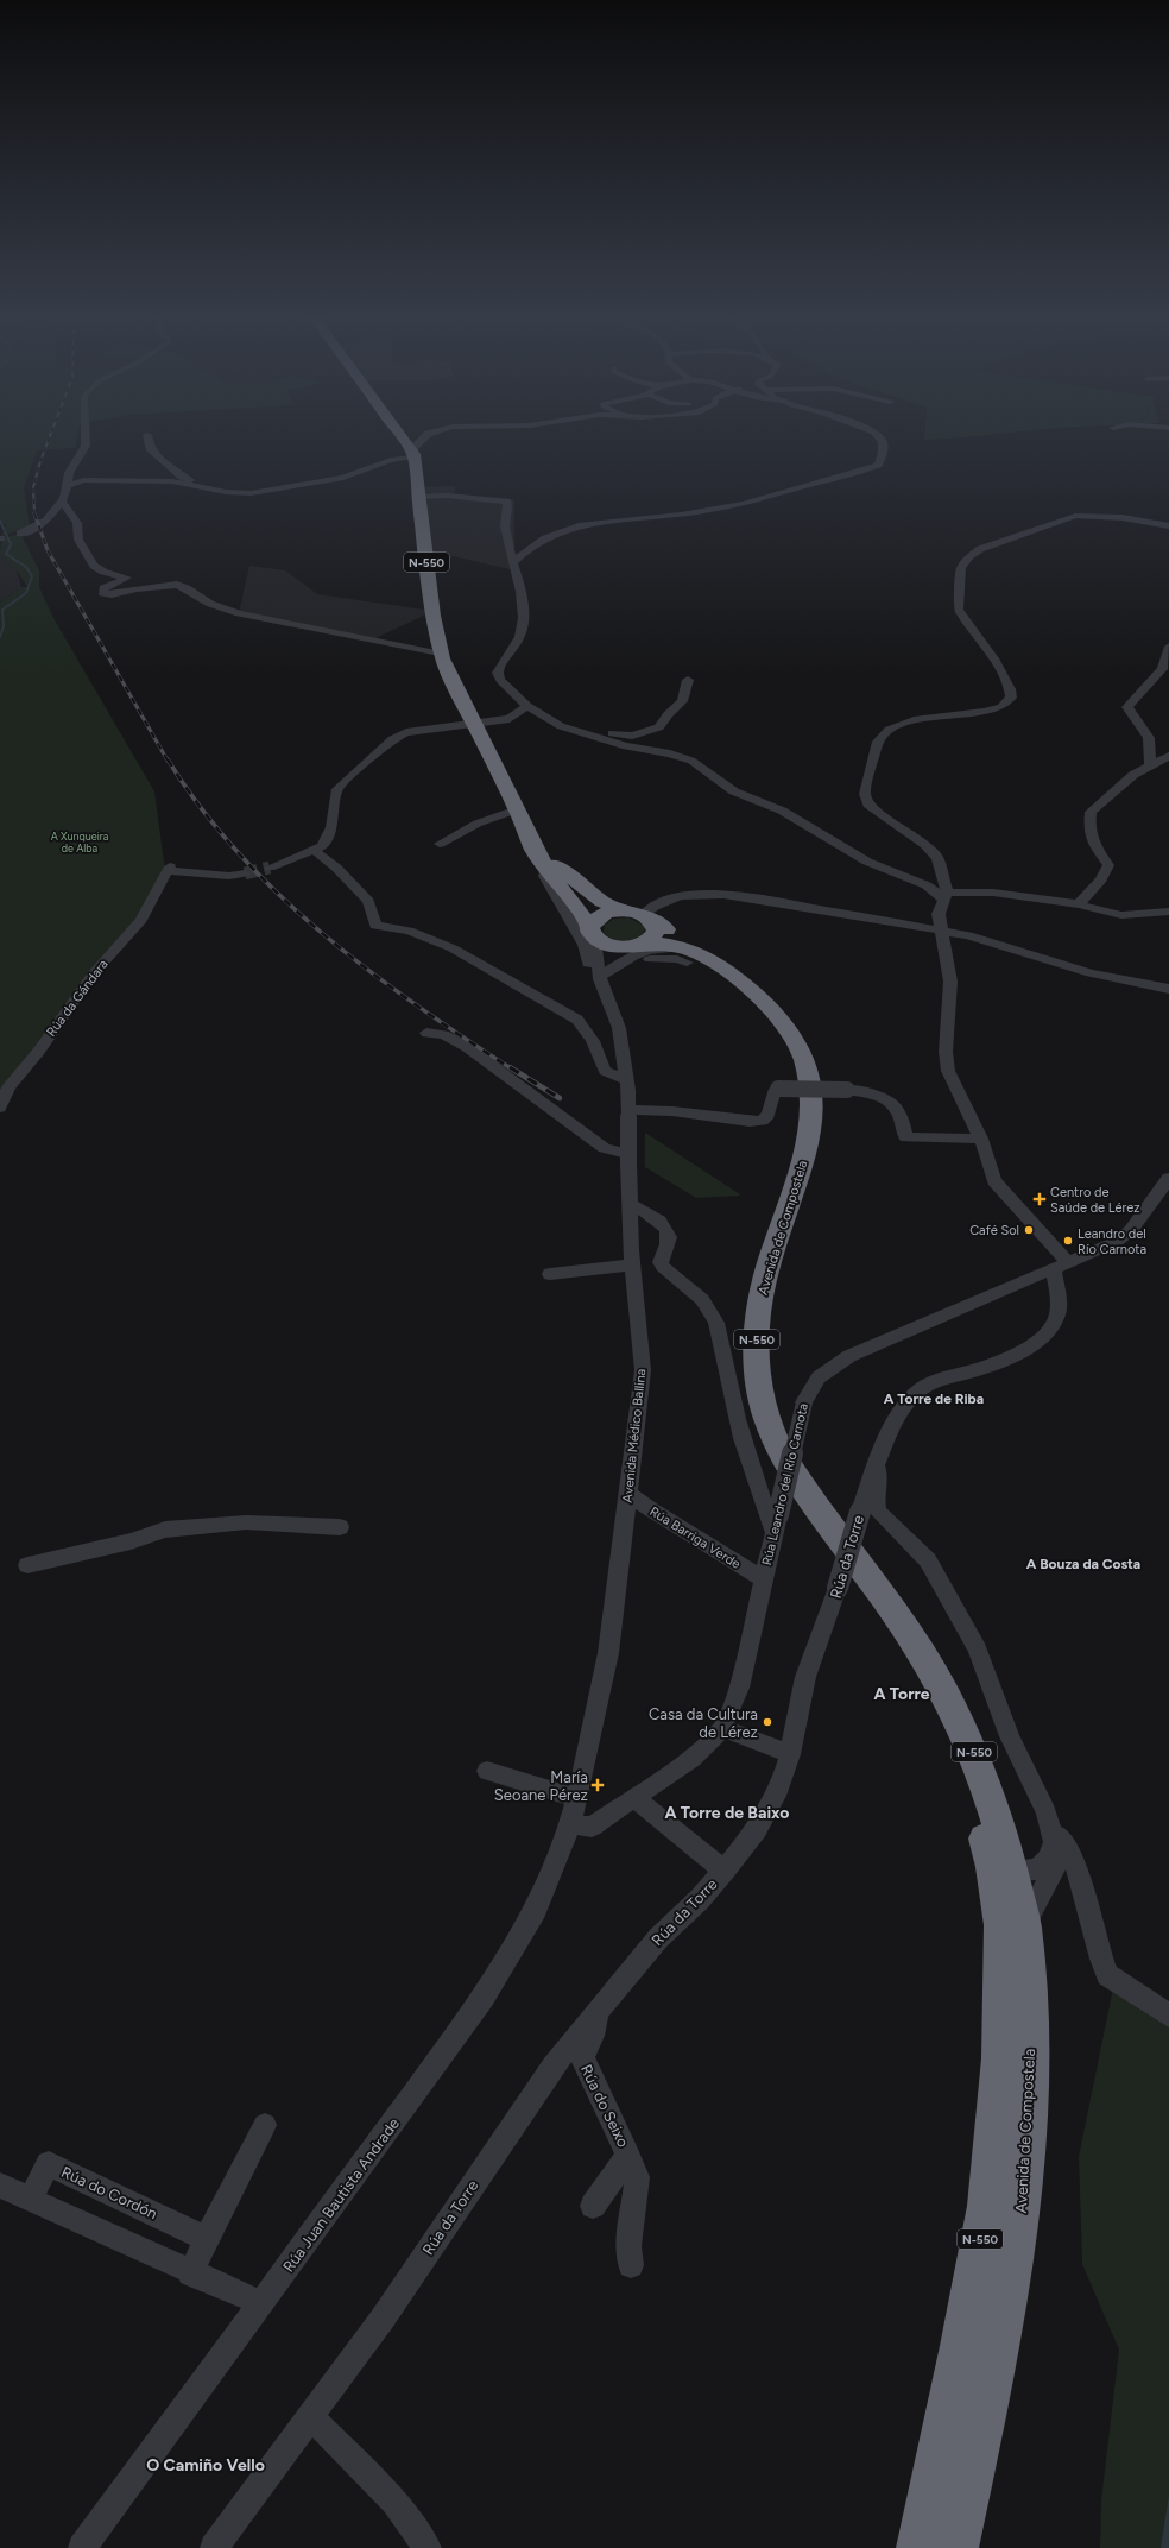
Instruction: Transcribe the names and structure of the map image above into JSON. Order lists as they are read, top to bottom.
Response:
{
  "streets": {
    "highway": ["N-550", "Avenida de Compostela"],
    "street": [
      "Rúa da Gándara",
      "Avenida Médico Ballina",
      "Rúa Leandro del Río Carnota",
      "Rúa Barriga Verde",
      "Rúa da Torre",
      "Rúa do Seixo",
      "Rúa do Cordón",
      "Rúa Juan Bautista Andrade"
    ]
  },
  "crossings": [
    ["N-550", "Avenida de Compostela"],
    ["N-550", "Avenida Médico Ballina"],
    ["Avenida Médico Ballina", "Rúa Leandro del Río Carnota"],
    ["Avenida Médico Ballina", "Rúa Barriga Verde"],
    ["Avenida Médico Ballina", "Rúa Juan Bautista Andrade"],
    ["Rúa Leandro del Río Carnota", "Rúa Barriga Verde"],
    ["Rúa Leandro del Río Carnota", "Rúa da Torre"],
    ["Rúa Leandro del Río Carnota", "Rúa Juan Bautista Andrade"],
    ["Rúa da Torre", "Rúa do Seixo"]
  ],
  "districts": [
    "A Torre de Riba",
    "A Bouza da Costa",
    "A Torre",
    "A Torre de Baixo",
    "O Camiño Vello"
  ],
  "parks": ["A Xunqueira de Alba"],
  "places": {
    "health": ["Centro de Saúde de Lérez", "María Seoane Pérez"],
    "other": ["Café Sol", "Leandro del Río Carnota", "Casa da Cultura de Lérez"]
  }
}
